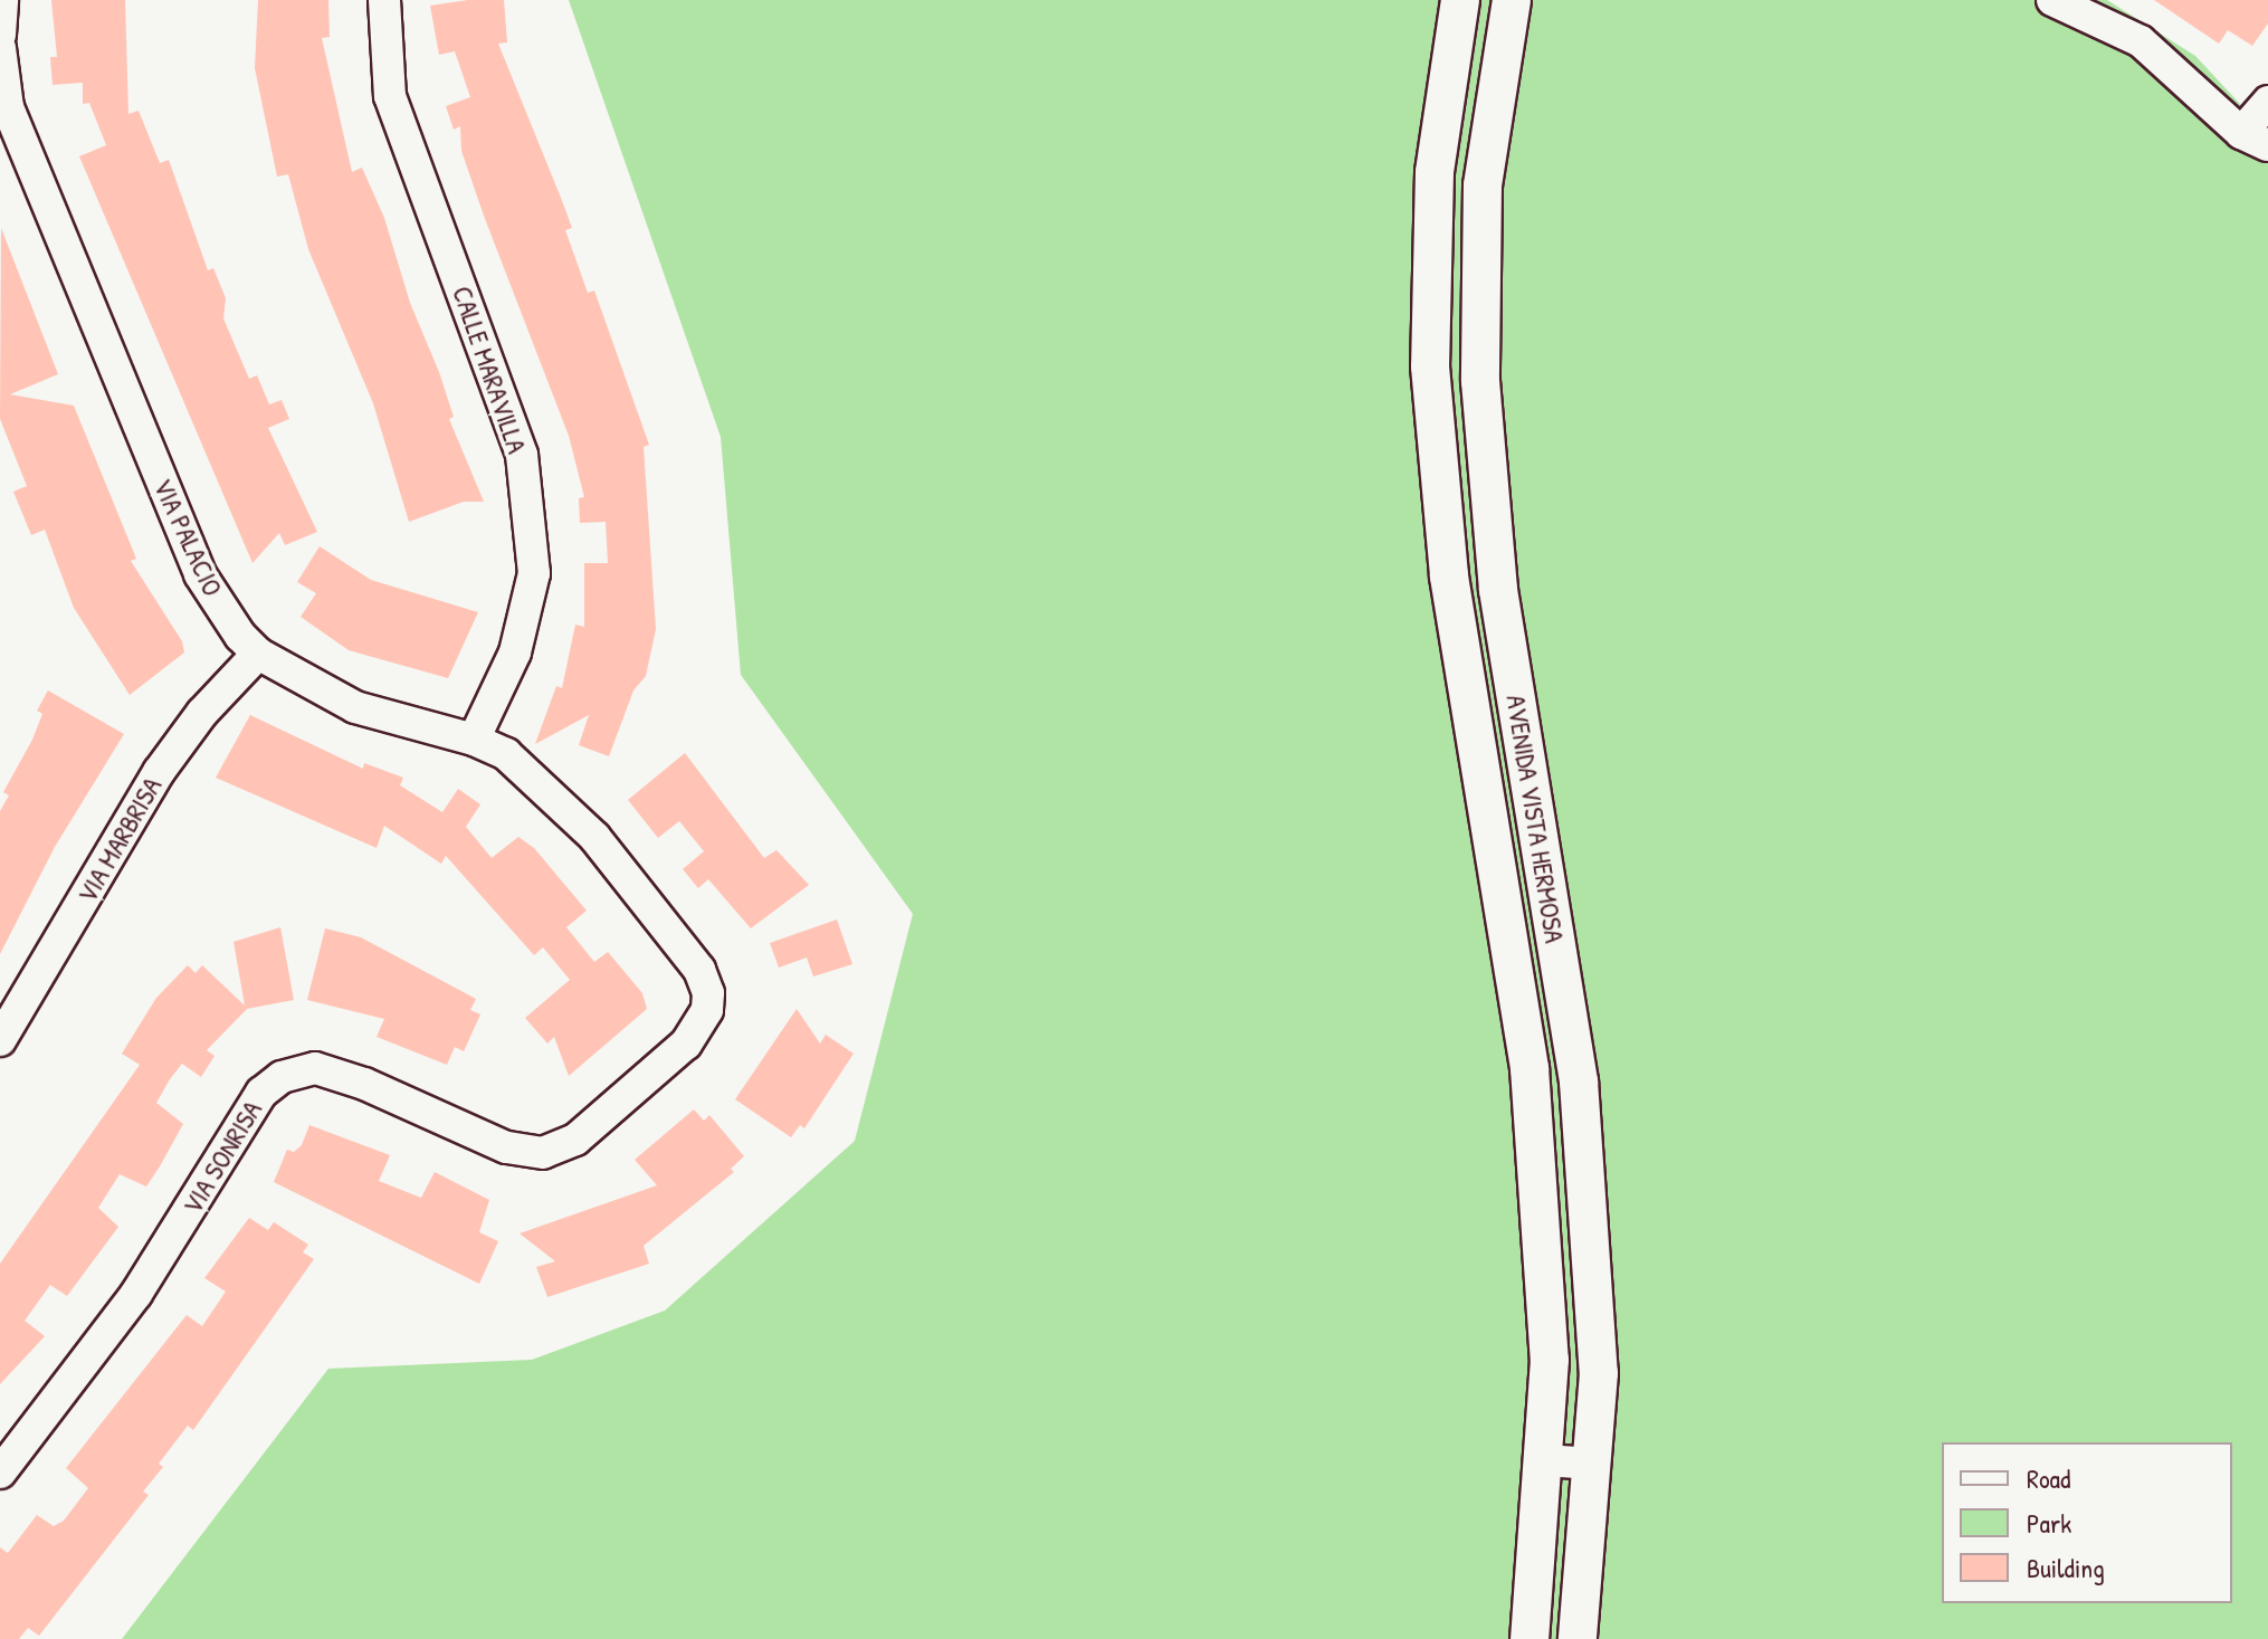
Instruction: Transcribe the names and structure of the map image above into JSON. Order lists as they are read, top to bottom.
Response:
{
  "streets": {
    "main road": ["AVENIDA VISTA HERMOSA"],
    "street": [
      "CALLE MARAVILLA",
      "VIA PALACIO",
      "VIA MARBRISA",
      "VIA SONRISA"
    ]
  },
  "crossings": [
    ["CALLE MARAVILLA", "VIA PALACIO"],
    ["VIA PALACIO", "VIA MARBRISA"],
    ["VIA PALACIO", "VIA SONRISA"]
  ],
  "legend": ["Road", "Park", "Building"]
}
